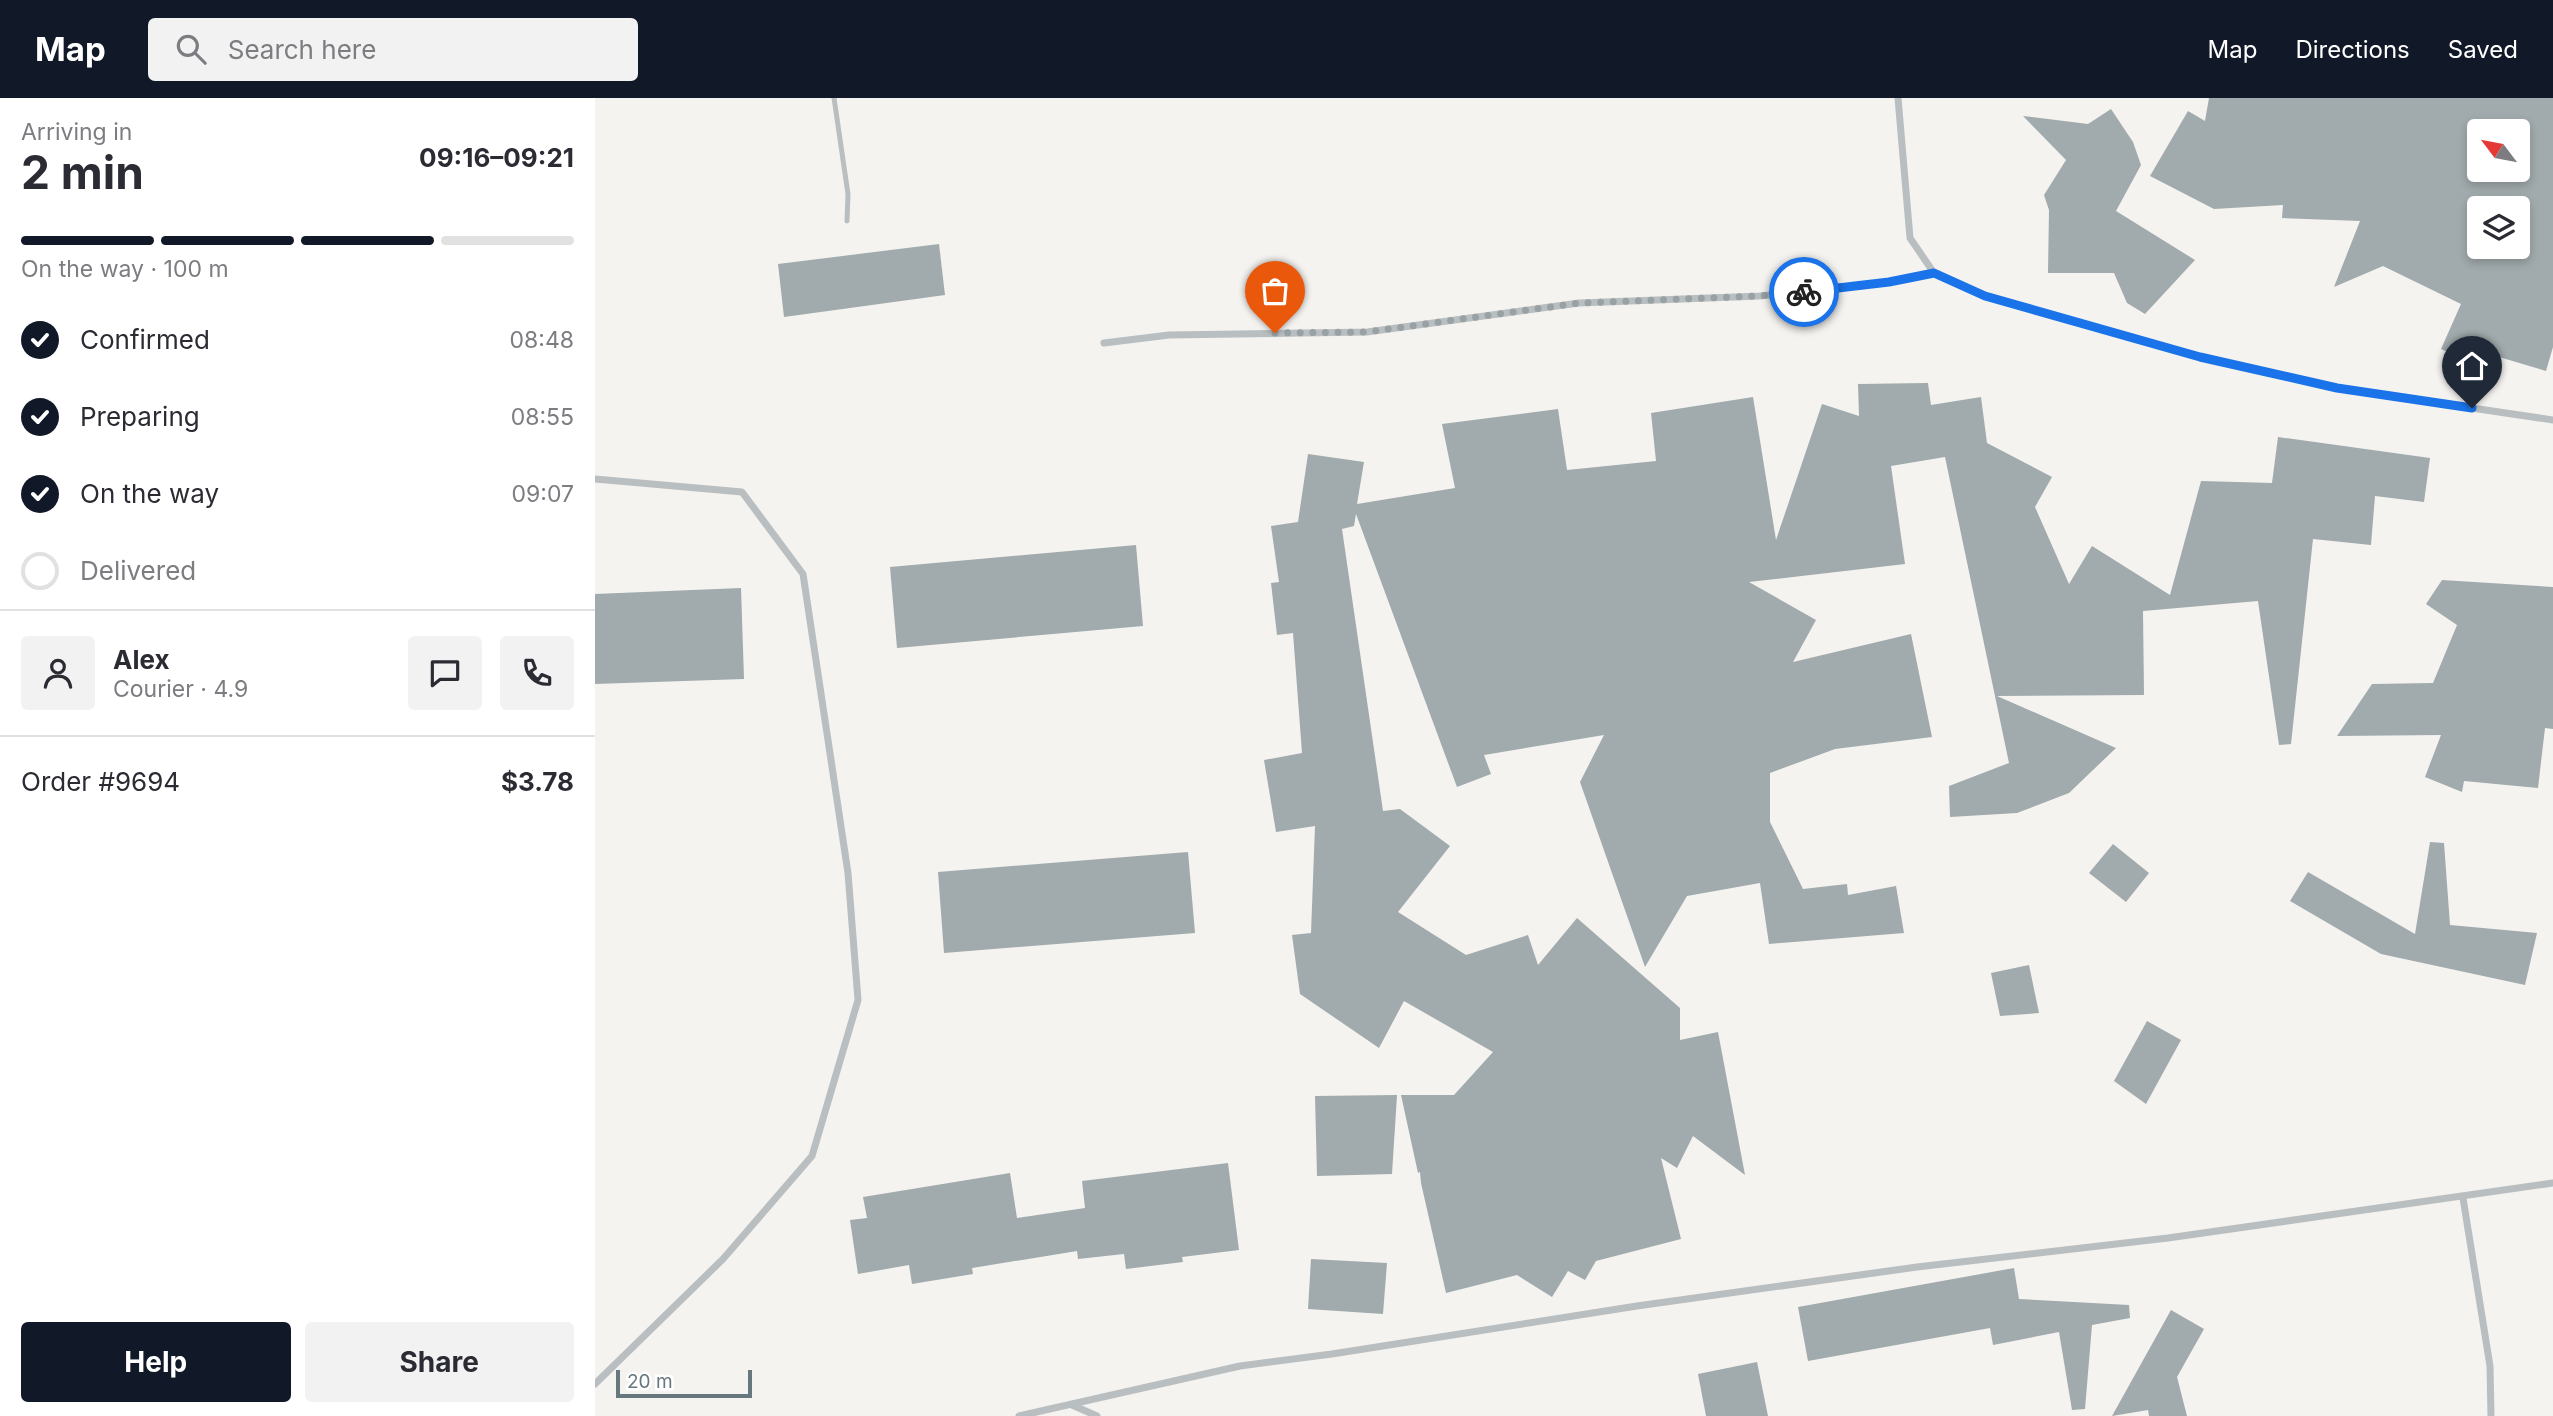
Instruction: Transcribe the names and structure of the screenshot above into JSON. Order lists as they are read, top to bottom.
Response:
{
  "scale_bar": "20 m",
  "north": "top left",
  "page": {
    "header": "Map",
    "search": "Search here",
    "nav": ["Map", "Directions", "Saved"],
    "heading": ["2 min", "Arriving in", "09:16–09:21"],
    "panel": [
      "Alex",
      "Courier · 4.9",
      "Order #9694",
      "$3.78"
    ],
    "bar": "On the way · 100 m",
    "list": [
      ["Confirmed", "08:48"],
      ["Preparing", "08:55"],
      ["On the way", "09:07"],
      "Delivered"
    ],
    "buttons": ["Help", "Share"],
    "scale": "20 m"
  }
}
